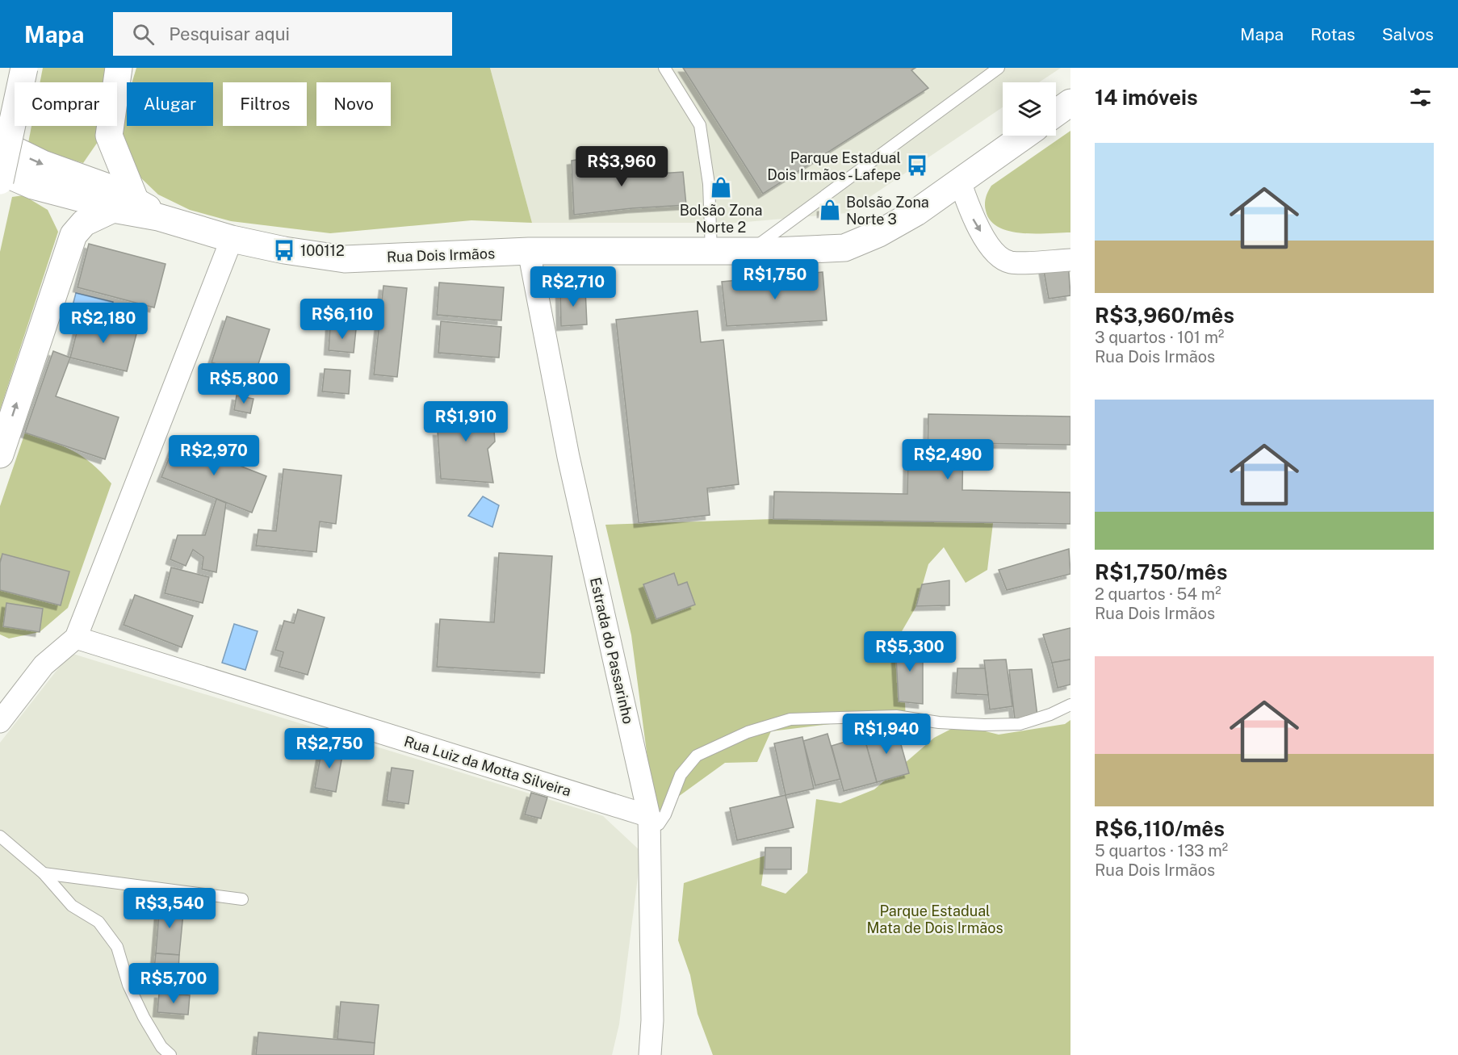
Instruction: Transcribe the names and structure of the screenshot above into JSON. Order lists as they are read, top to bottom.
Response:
{
  "streets": {
    "main road": ["Rua Dois Irmãos"],
    "street": ["Estrada do Passarinho", "Rua Luiz da Motta Silveira"]
  },
  "crossings": [
    ["Rua Dois Irmãos", "Estrada do Passarinho"],
    ["Estrada do Passarinho", "Rua Luiz da Motta Silveira"]
  ],
  "parks": ["Parque Estadual Mata de Dois Irmãos"],
  "places": {
    "bus stop": ["Parque Estadual Dois Irmãos - Lafepe", "100112"],
    "shop": ["Bolsão Zona Norte 2", "Bolsão Zona Norte 3"]
  },
  "page": {
    "header": "Mapa",
    "search": "Pesquisar aqui",
    "nav": ["Mapa", "Rotas", "Salvos"],
    "heading": "14 imóveis",
    "chip": [
      "Comprar",
      "Alugar",
      "Filtros",
      "Novo"
    ],
    "list": [
      {
        "name": "R$3,960/mês",
        "note": "3 quartos · 101 m² · Rua Dois Irmãos"
      },
      {
        "name": "R$1,750/mês",
        "note": "2 quartos · 54 m² · Rua Dois Irmãos"
      },
      {
        "name": "R$6,110/mês",
        "note": "5 quartos · 133 m² · Rua Dois Irmãos"
      }
    ],
    "price": [
      "R$3,960",
      "R$1,750",
      "R$2,710",
      "R$6,110",
      "R$2,180",
      "R$5,800",
      "R$1,910",
      "R$2,970",
      "R$2,490",
      "R$5,300",
      "R$1,940",
      "R$2,750",
      "R$3,540",
      "R$5,700"
    ]
  }
}
